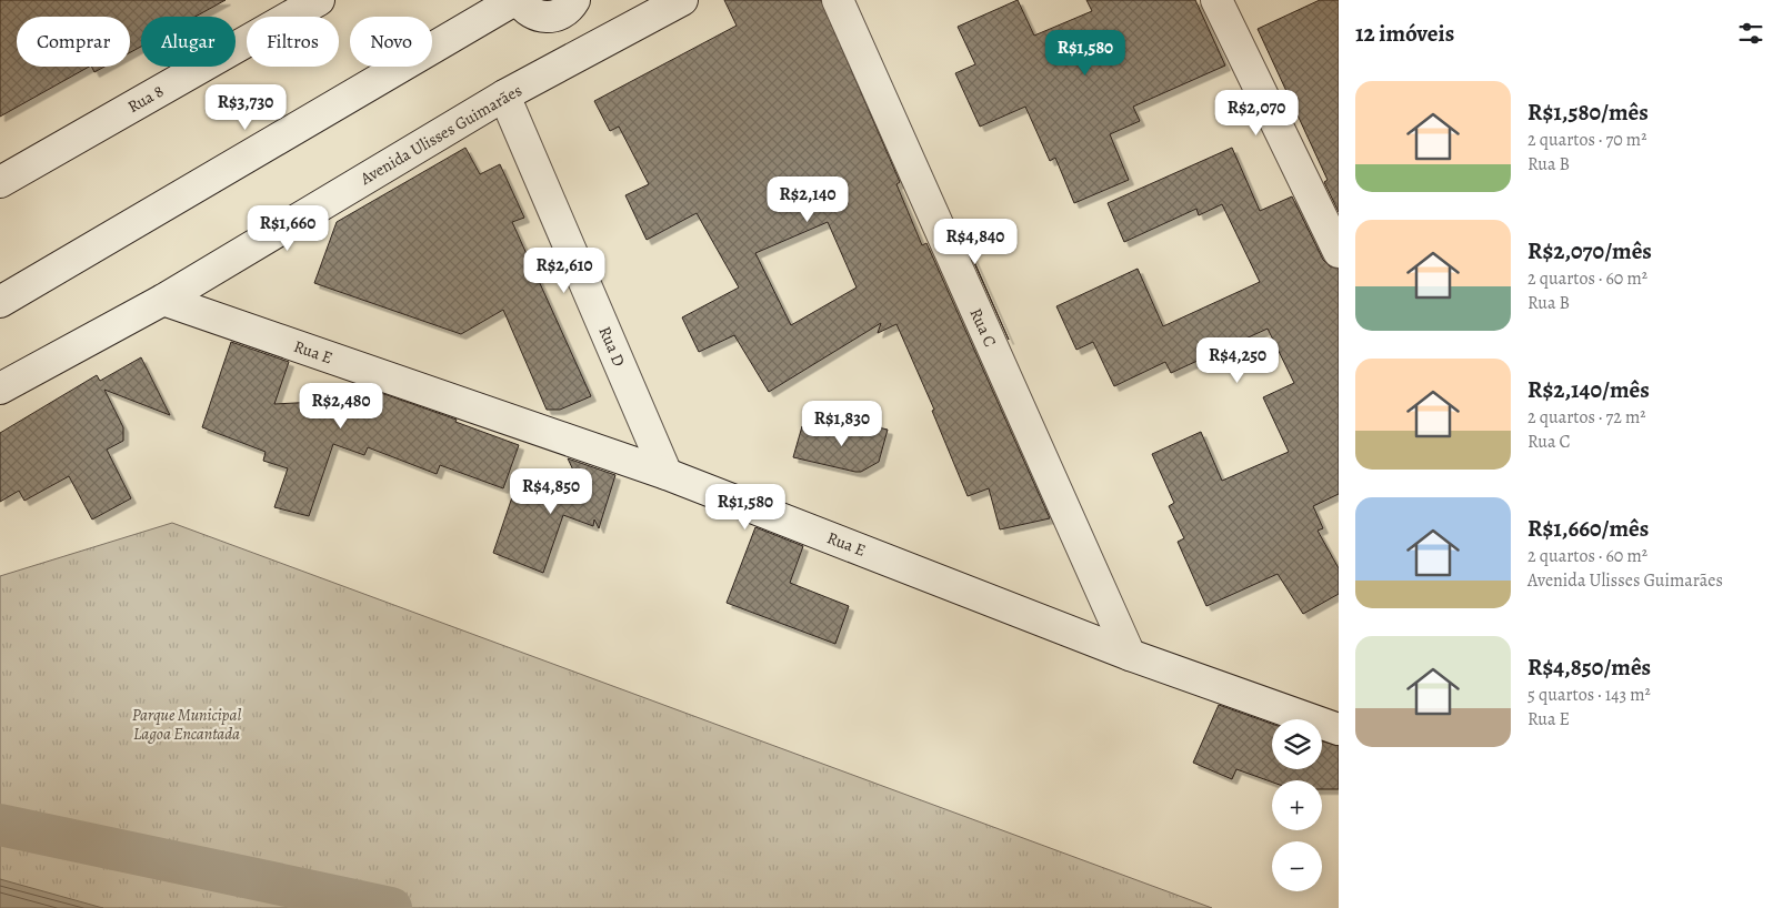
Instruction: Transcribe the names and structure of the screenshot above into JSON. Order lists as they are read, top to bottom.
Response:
{
  "streets": {
    "street": [
      "Rua 8",
      "Avenida Ulisses Guimarães",
      "Rua C",
      "Rua D",
      "Rua E"
    ]
  },
  "crossings": [
    ["Avenida Ulisses Guimarães", "Rua D"],
    ["Avenida Ulisses Guimarães", "Rua E"],
    ["Rua C", "Rua E"],
    ["Rua D", "Rua E"]
  ],
  "parks": ["Parque Municipal Lagoa Encantada"],
  "page": {
    "heading": "12 imóveis",
    "chip": [
      "Comprar",
      "Alugar",
      "Filtros",
      "Novo"
    ],
    "price": [
      "R$1,580",
      "R$3,730",
      "R$2,070",
      "R$2,140",
      "R$1,660",
      "R$4,840",
      "R$2,610",
      "R$4,250",
      "R$2,480",
      "R$1,830",
      "R$4,850",
      "R$1,580"
    ],
    "list": [
      {
        "name": "R$1,580/mês",
        "note": "2 quartos · 70 m² · Rua B"
      },
      {
        "name": "R$2,070/mês",
        "note": "2 quartos · 60 m² · Rua B"
      },
      {
        "name": "R$2,140/mês",
        "note": "2 quartos · 72 m² · Rua C"
      },
      {
        "name": "R$1,660/mês",
        "note": "2 quartos · 60 m² · Avenida Ulisses Guimarães"
      },
      {
        "name": "R$4,850/mês",
        "note": "5 quartos · 143 m² · Rua E"
      }
    ],
    "map_buttons": ["+", "−"]
  }
}
